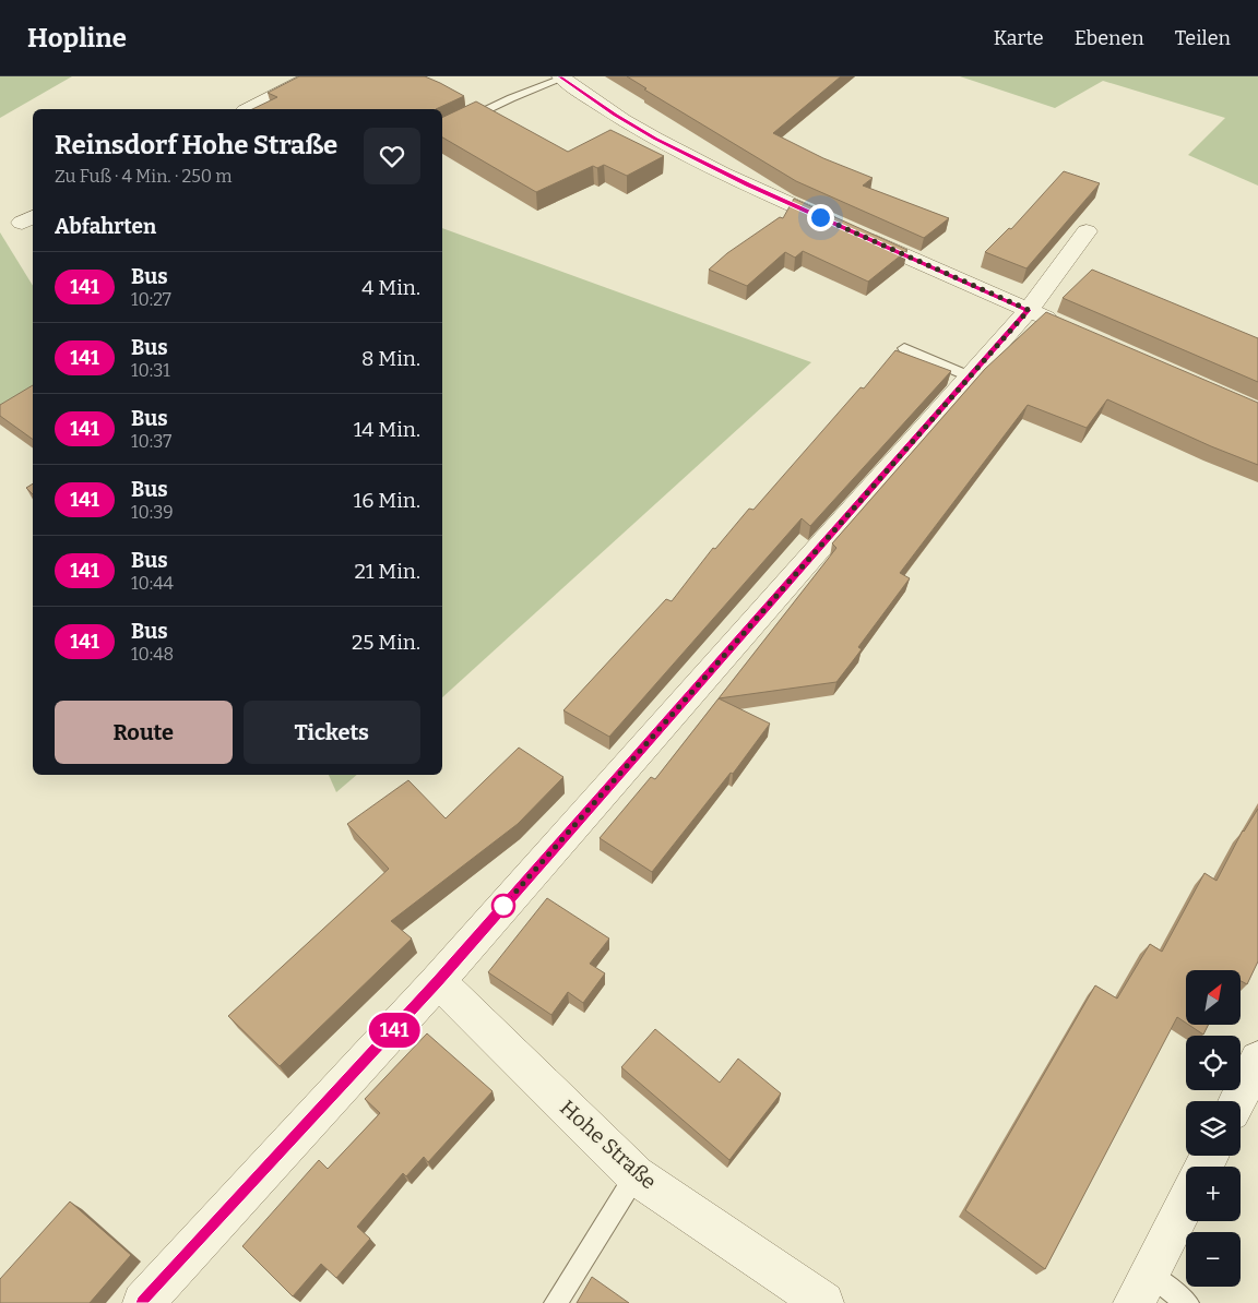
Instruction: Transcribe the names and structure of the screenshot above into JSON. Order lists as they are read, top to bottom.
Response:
{
  "streets": {
    "street": ["Hohe Straße"]
  },
  "lines": ["bus line 141"],
  "north": "top right",
  "page": {
    "header": "Hopline",
    "nav": ["Karte", "Ebenen", "Teilen"],
    "on_map": "141",
    "heading": [
      ["Reinsdorf Hohe Straße", "Zu Fuß · 4 Min. · 250 m"],
      "Abfahrten"
    ],
    "list": [
      {
        "mark": "141",
        "name": "Bus",
        "note": "10:27",
        "value": "4 Min."
      },
      {
        "mark": "141",
        "name": "Bus",
        "note": "10:31",
        "value": "8 Min."
      },
      {
        "mark": "141",
        "name": "Bus",
        "note": "10:37",
        "value": "14 Min."
      },
      {
        "mark": "141",
        "name": "Bus",
        "note": "10:39",
        "value": "16 Min."
      },
      {
        "mark": "141",
        "name": "Bus",
        "note": "10:44",
        "value": "21 Min."
      },
      {
        "mark": "141",
        "name": "Bus",
        "note": "10:48",
        "value": "25 Min."
      }
    ],
    "buttons": ["Route", "Tickets"],
    "map_buttons": ["+", "−"]
  }
}
